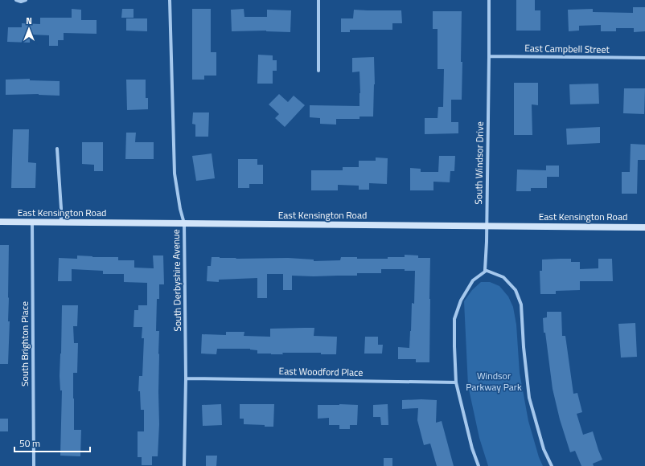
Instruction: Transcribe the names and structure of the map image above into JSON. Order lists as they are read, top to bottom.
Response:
{
  "streets": {
    "main road": ["East Kensington Road"],
    "street": [
      "East Campbell Street",
      "South Windsor Drive",
      "South Derbyshire Avenue",
      "South Brighton Place",
      "East Woodford Place"
    ]
  },
  "crossings": [
    ["East Campbell Street", "South Windsor Drive"],
    ["South Windsor Drive", "East Kensington Road"],
    ["East Kensington Road", "South Derbyshire Avenue"],
    ["East Kensington Road", "South Brighton Place"],
    ["South Derbyshire Avenue", "East Woodford Place"]
  ],
  "parks": ["Windsor Parkway Park"],
  "scale_bar": "50 m",
  "north": "top"
}
